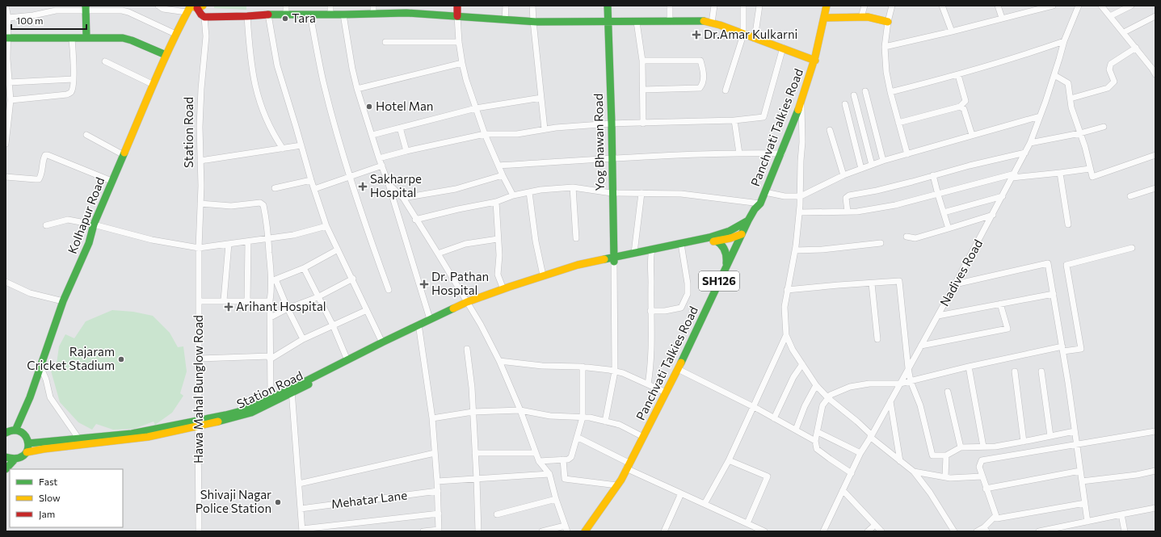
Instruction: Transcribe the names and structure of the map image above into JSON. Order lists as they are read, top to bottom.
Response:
{
  "streets": {
    "main road": [
      "Panchvati Talkies Road",
      "Station Road",
      "Yog Bhawan Road",
      "Kolhapur Road",
      "SH126"
    ],
    "street": ["Nadives Road", "Hawa Mahal Bunglow Road", "Mehatar Lane"]
  },
  "crossings": [
    ["Panchvati Talkies Road", "SH126"],
    ["Station Road", "Hawa Mahal Bunglow Road"]
  ],
  "places": {
    "other": [
      "Tara",
      "Hotel Man",
      "Rajaram Cricket Stadium",
      "Shivaji Nagar Police Station"
    ],
    "health": [
      "Dr.Amar Kulkarni",
      "Sakharpe Hospital",
      "Dr. Pathan Hospital",
      "Arihant Hospital"
    ]
  },
  "legend": ["Fast", "Slow", "Jam"],
  "scale_bar": "100 m"
}
